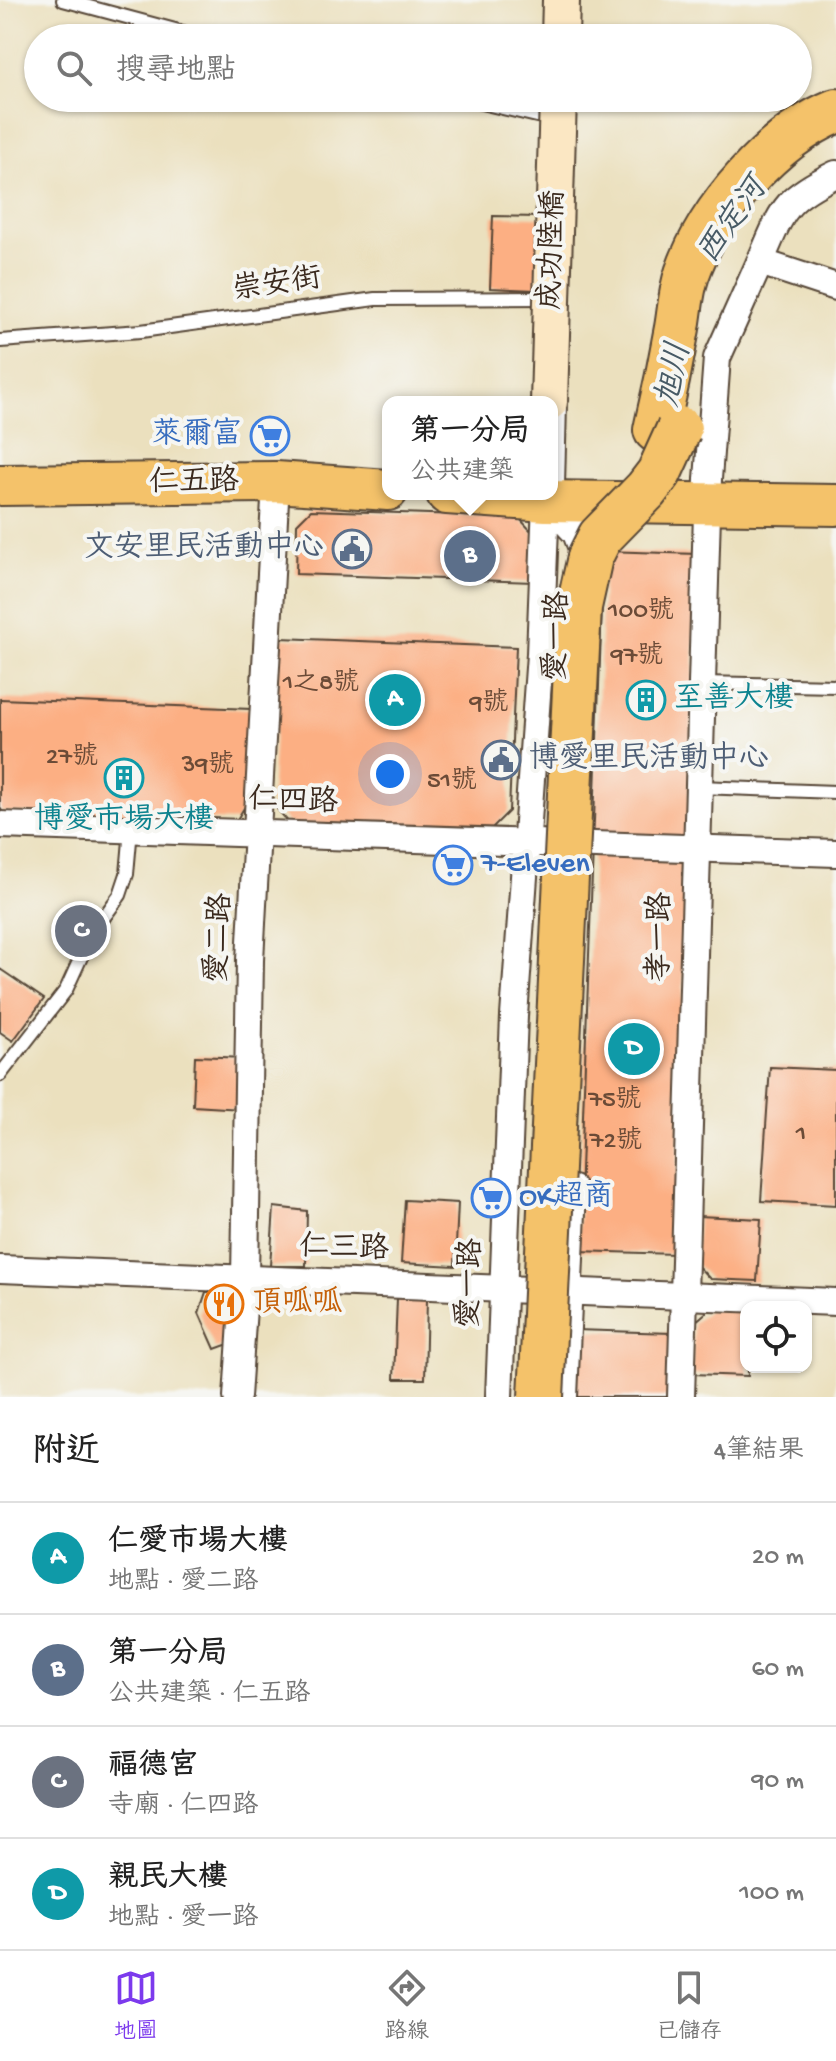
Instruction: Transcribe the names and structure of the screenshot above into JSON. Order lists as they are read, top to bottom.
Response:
{
  "streets": {
    "main road": ["仁五路"],
    "street": [
      "成功陸橋",
      "愛一路",
      "仁四路",
      "孝一路",
      "愛二路",
      "仁三路"
    ],
    "lane": ["崇安街"]
  },
  "crossings": [
    ["仁五路", "愛二路"],
    ["愛一路", "仁四路"],
    ["愛一路", "仁三路"],
    ["仁四路", "孝一路"],
    ["仁四路", "愛二路"],
    ["孝一路", "仁三路"],
    ["愛二路", "仁三路"]
  ],
  "water": ["西定河", "旭川"],
  "places": {
    "supermarket": ["萊爾富", "7-Eleven", "OK超商"],
    "public building": ["文安里民活動中心", "博愛里民活動中心"],
    "building": ["至善大樓", "博愛市場大樓"],
    "restaurant": ["頂呱呱"]
  },
  "house_numbers": [
    "100號",
    "97號",
    "1之8號",
    "9號",
    "27號",
    "39號",
    "51號",
    "75號",
    "1",
    "72號"
  ],
  "page": {
    "search": "搜尋地點",
    "popup": ["第一分局", "公共建築"],
    "pins": [
      "B",
      "A",
      "C",
      "D"
    ],
    "heading": ["附近", "4筆結果"],
    "list": [
      {
        "mark": "A",
        "name": "仁愛市場大樓",
        "note": "地點 · 愛二路",
        "value": "20 m"
      },
      {
        "mark": "B",
        "name": "第一分局",
        "note": "公共建築 · 仁五路",
        "value": "60 m"
      },
      {
        "mark": "C",
        "name": "福德宮",
        "note": "寺廟 · 仁四路",
        "value": "90 m"
      },
      {
        "mark": "D",
        "name": "親民大樓",
        "note": "地點 · 愛一路",
        "value": "100 m"
      }
    ],
    "nav": ["地圖", "路線", "已儲存"]
  }
}
